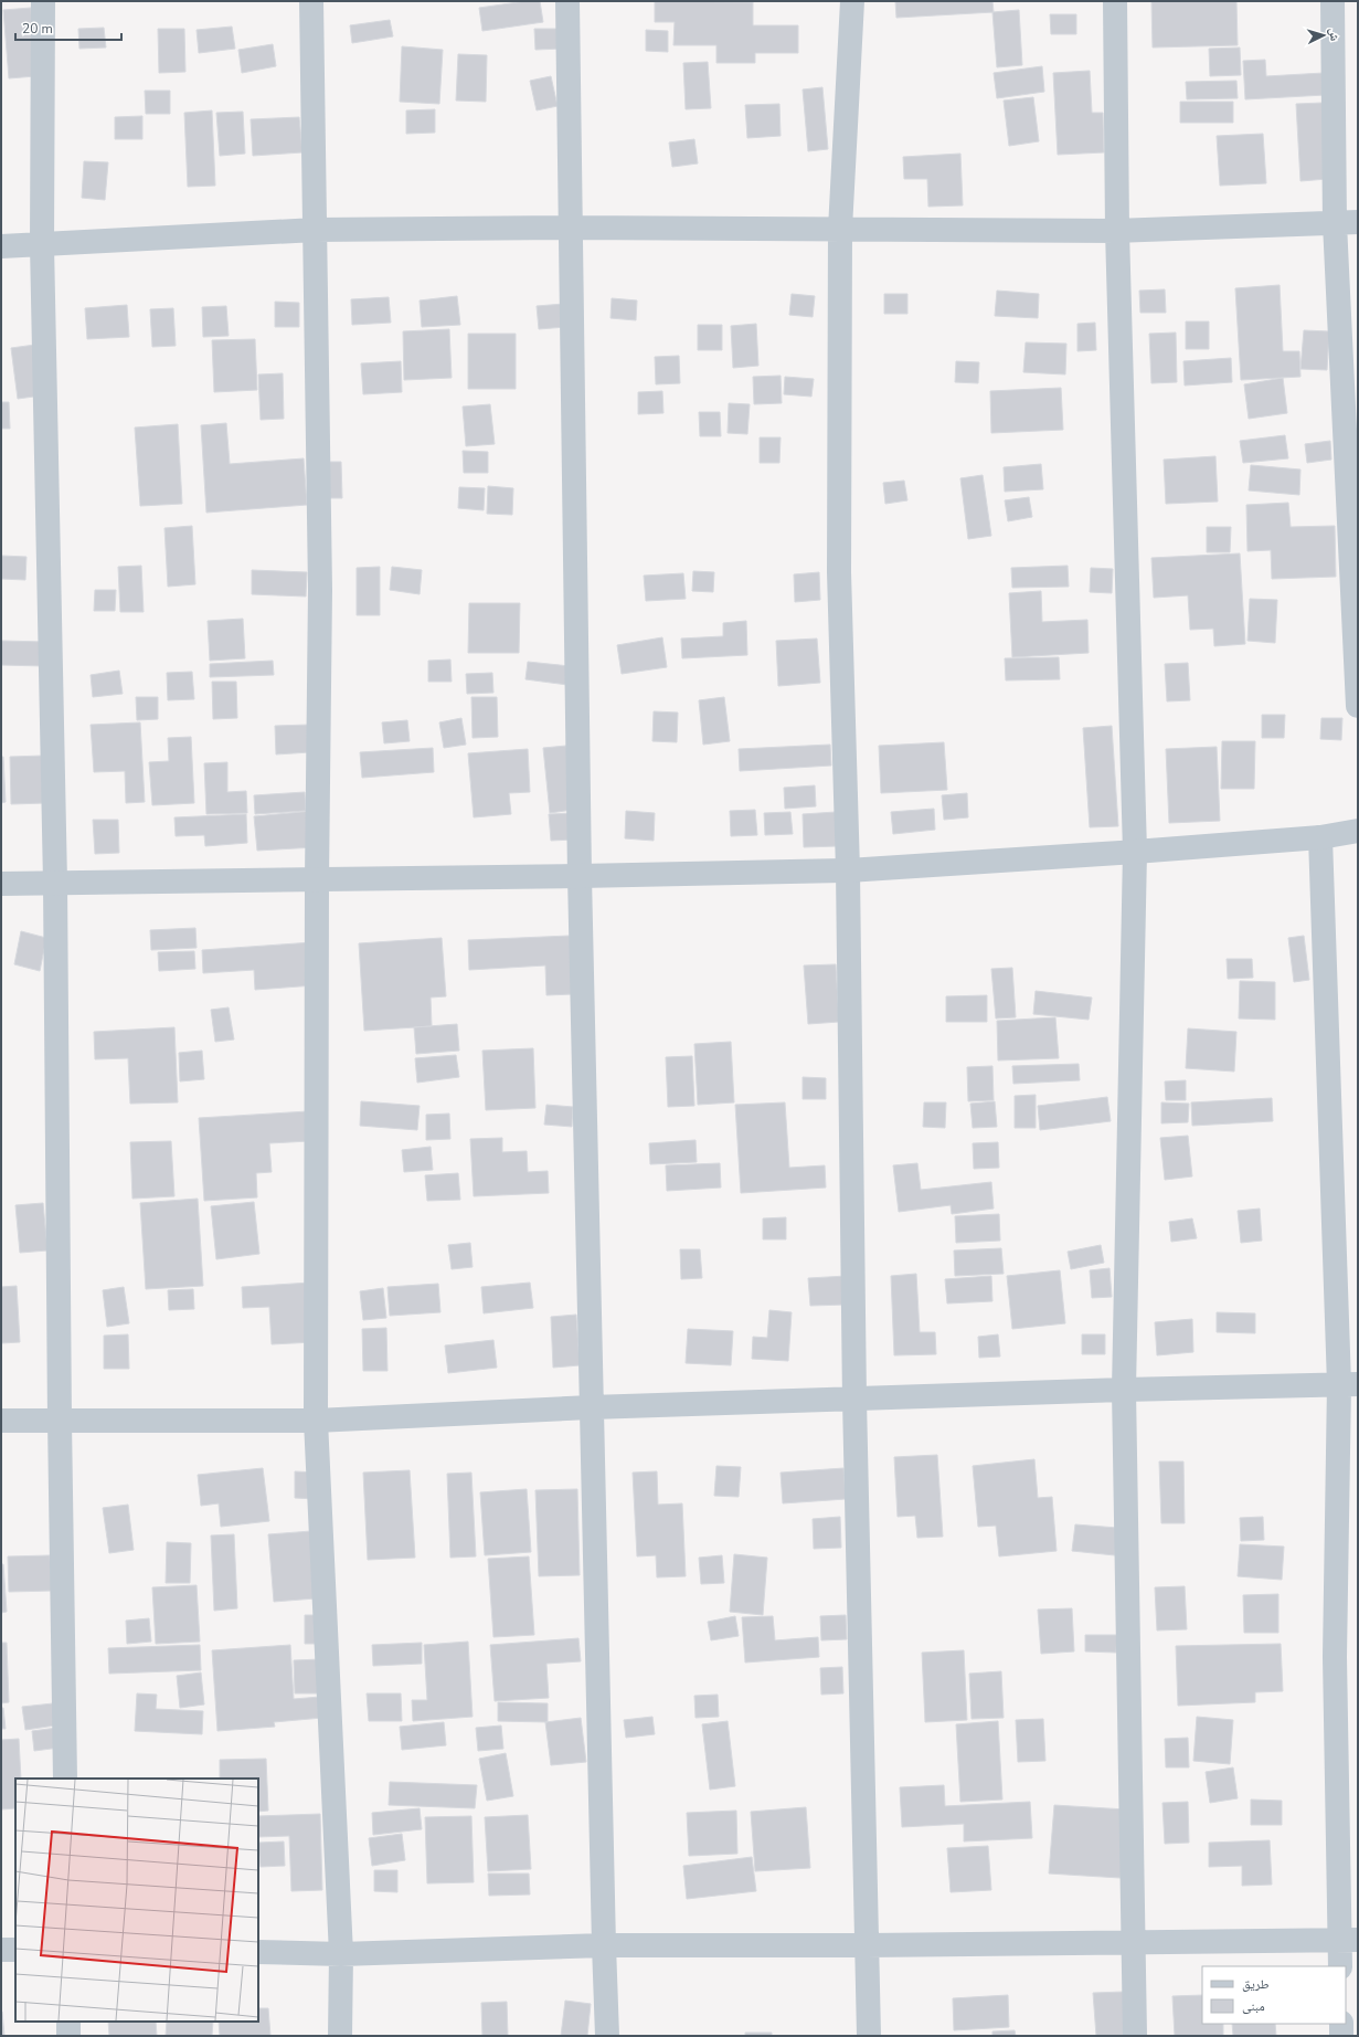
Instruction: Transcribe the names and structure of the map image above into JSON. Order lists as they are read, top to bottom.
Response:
{
  "legend": ["طريق", "مبنى"],
  "scale_bar": "20 m",
  "north": "right"
}
